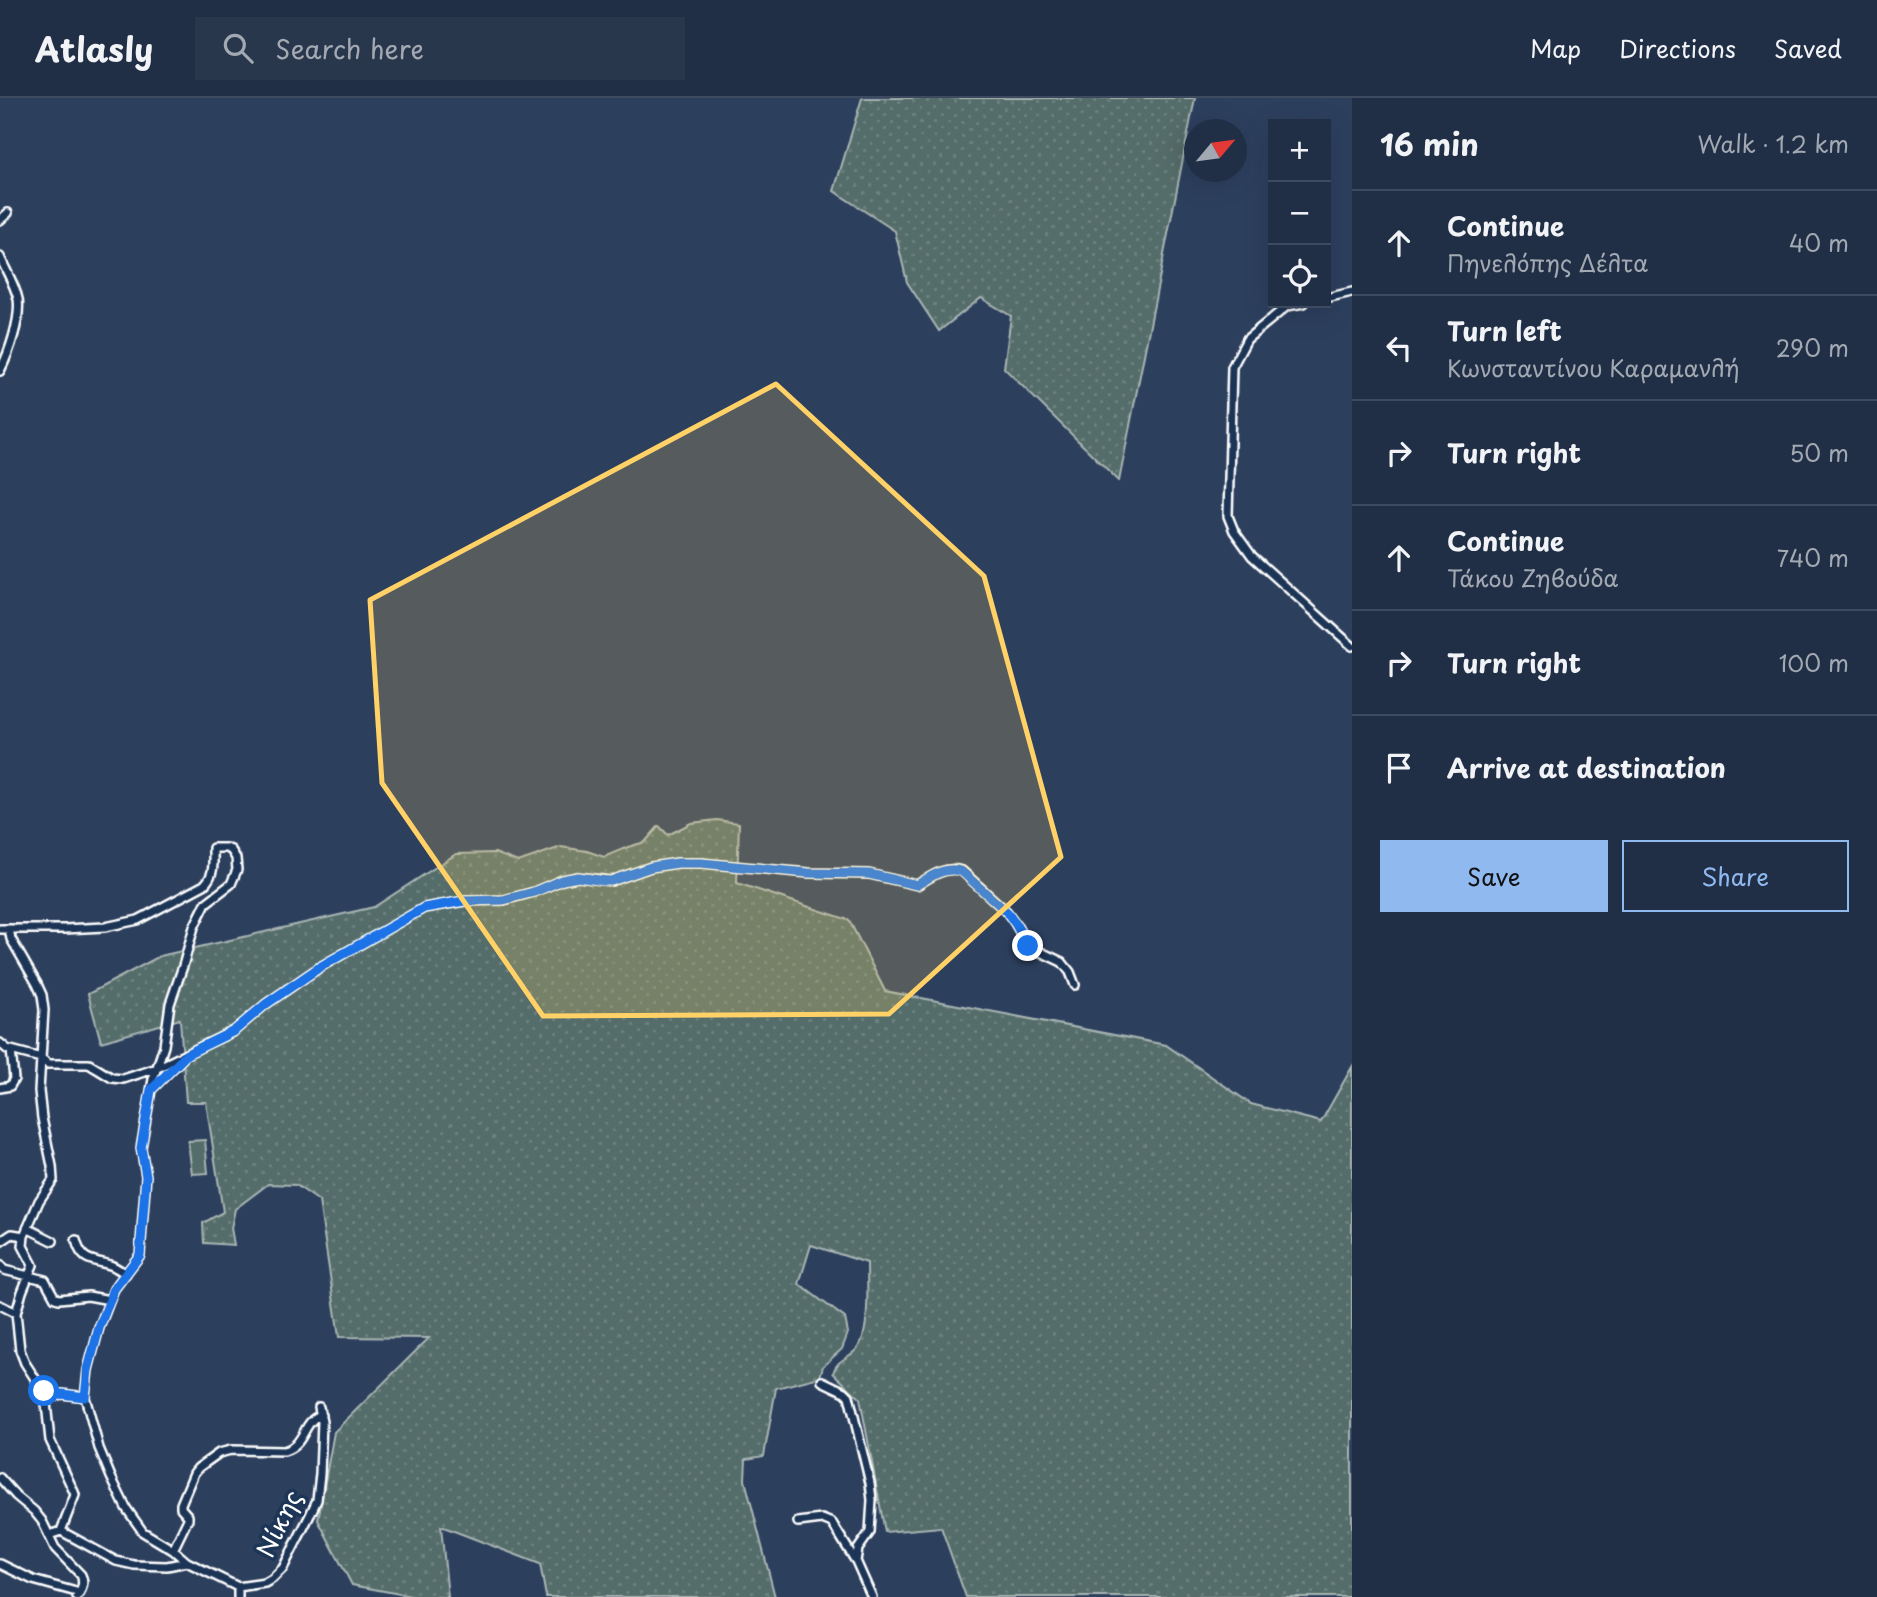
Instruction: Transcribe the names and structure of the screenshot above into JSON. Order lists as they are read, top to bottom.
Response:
{
  "streets": {
    "street": ["Νίκης"]
  },
  "north": "top right",
  "page": {
    "header": "Atlasly",
    "search": "Search here",
    "nav": ["Map", "Directions", "Saved"],
    "heading": ["16 min", "Walk · 1.2 km"],
    "map_buttons": ["+", "−"],
    "list": [
      ["Continue", "Πηνελόπης Δέλτα", "40 m"],
      ["Turn left", "Κωνσταντίνου Καραμανλή", "290 m"],
      ["Turn right", "50 m"],
      ["Continue", "Τάκου Ζηβούδα", "740 m"],
      ["Turn right", "100 m"],
      "Arrive at destination"
    ],
    "buttons": ["Save", "Share"]
  }
}
